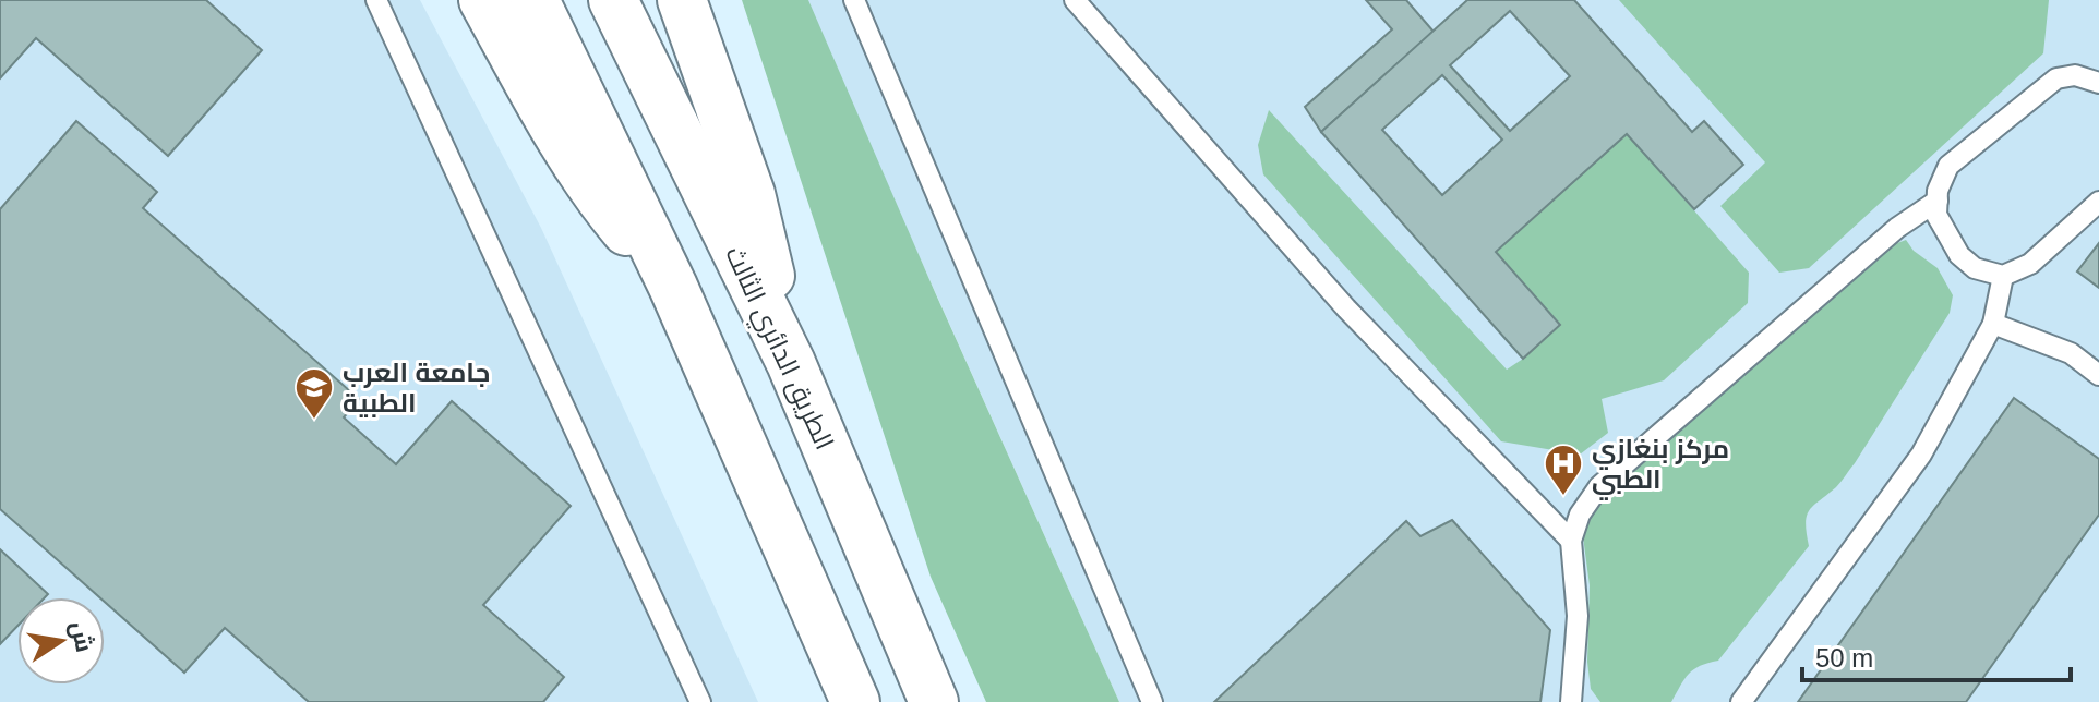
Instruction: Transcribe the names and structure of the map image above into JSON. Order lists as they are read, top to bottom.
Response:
{
  "streets": {
    "highway": ["الطريق الدائري الثالث"]
  },
  "places": {
    "school or university": ["جامعة العرب الطبية"],
    "hospital": ["مركز بنغازي الطبي"]
  },
  "scale_bar": "50 m",
  "north": "right"
}
